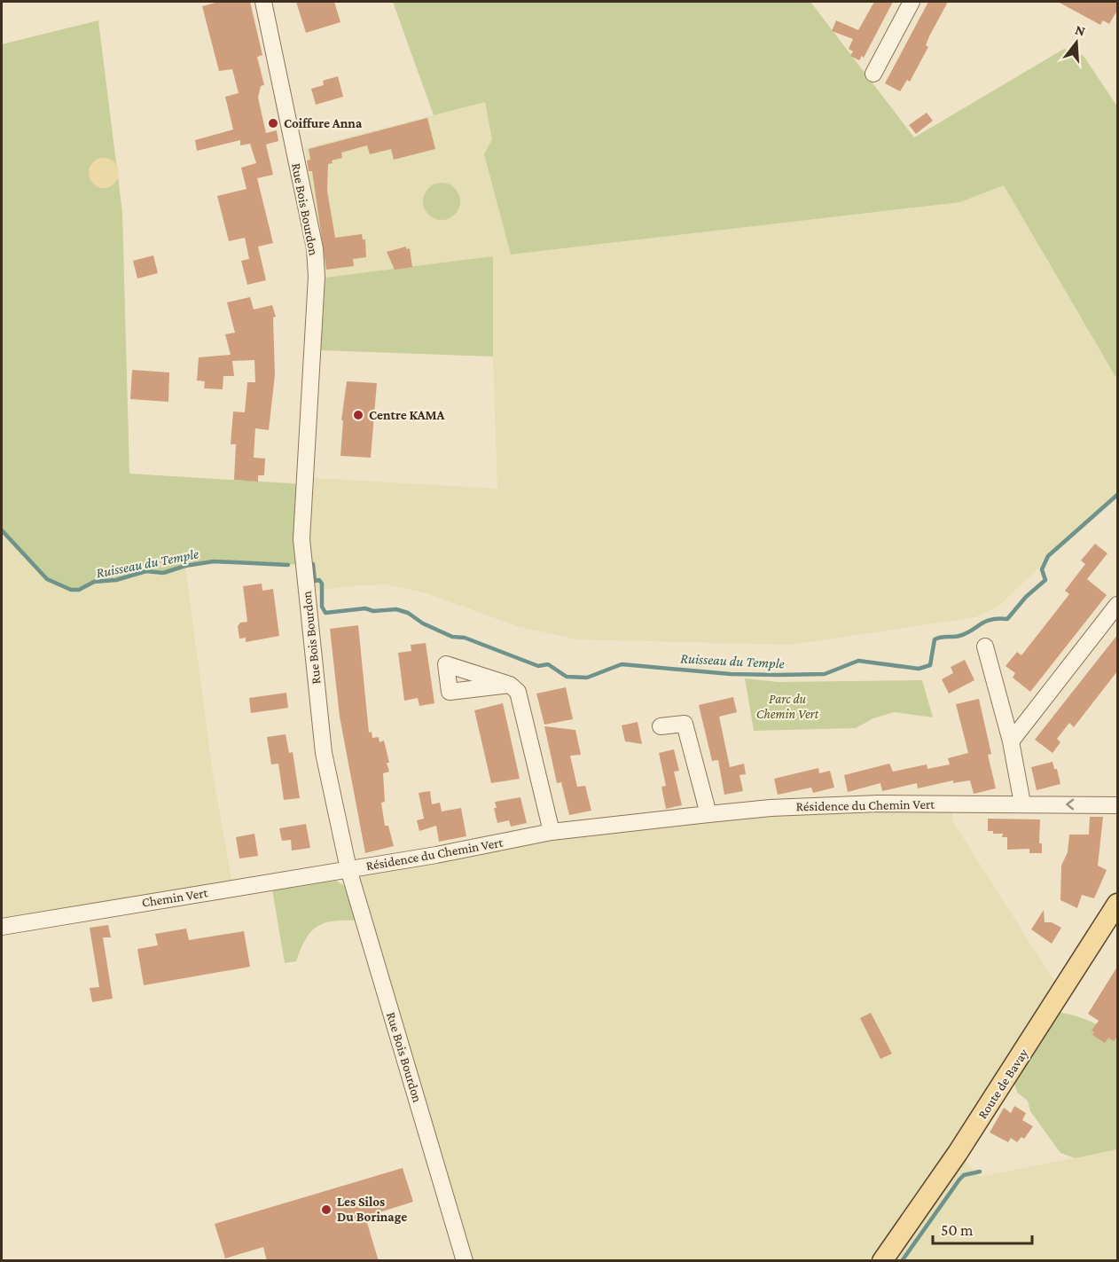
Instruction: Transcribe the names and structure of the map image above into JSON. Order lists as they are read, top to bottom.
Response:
{
  "streets": {
    "main road": ["Route de Bavay"],
    "street": ["Rue Bois Bourdon", "Résidence du Chemin Vert", "Chemin Vert"]
  },
  "crossings": [
    ["Rue Bois Bourdon", "Résidence du Chemin Vert"],
    ["Rue Bois Bourdon", "Chemin Vert"],
    ["Résidence du Chemin Vert", "Chemin Vert"]
  ],
  "water": ["Ruisseau du Temple"],
  "parks": ["Parc du Chemin Vert"],
  "places": ["Coiffure Anna", "Centre KAMA", "Les Silos Du Borinage"],
  "scale_bar": "50 m",
  "north": "top"
}
